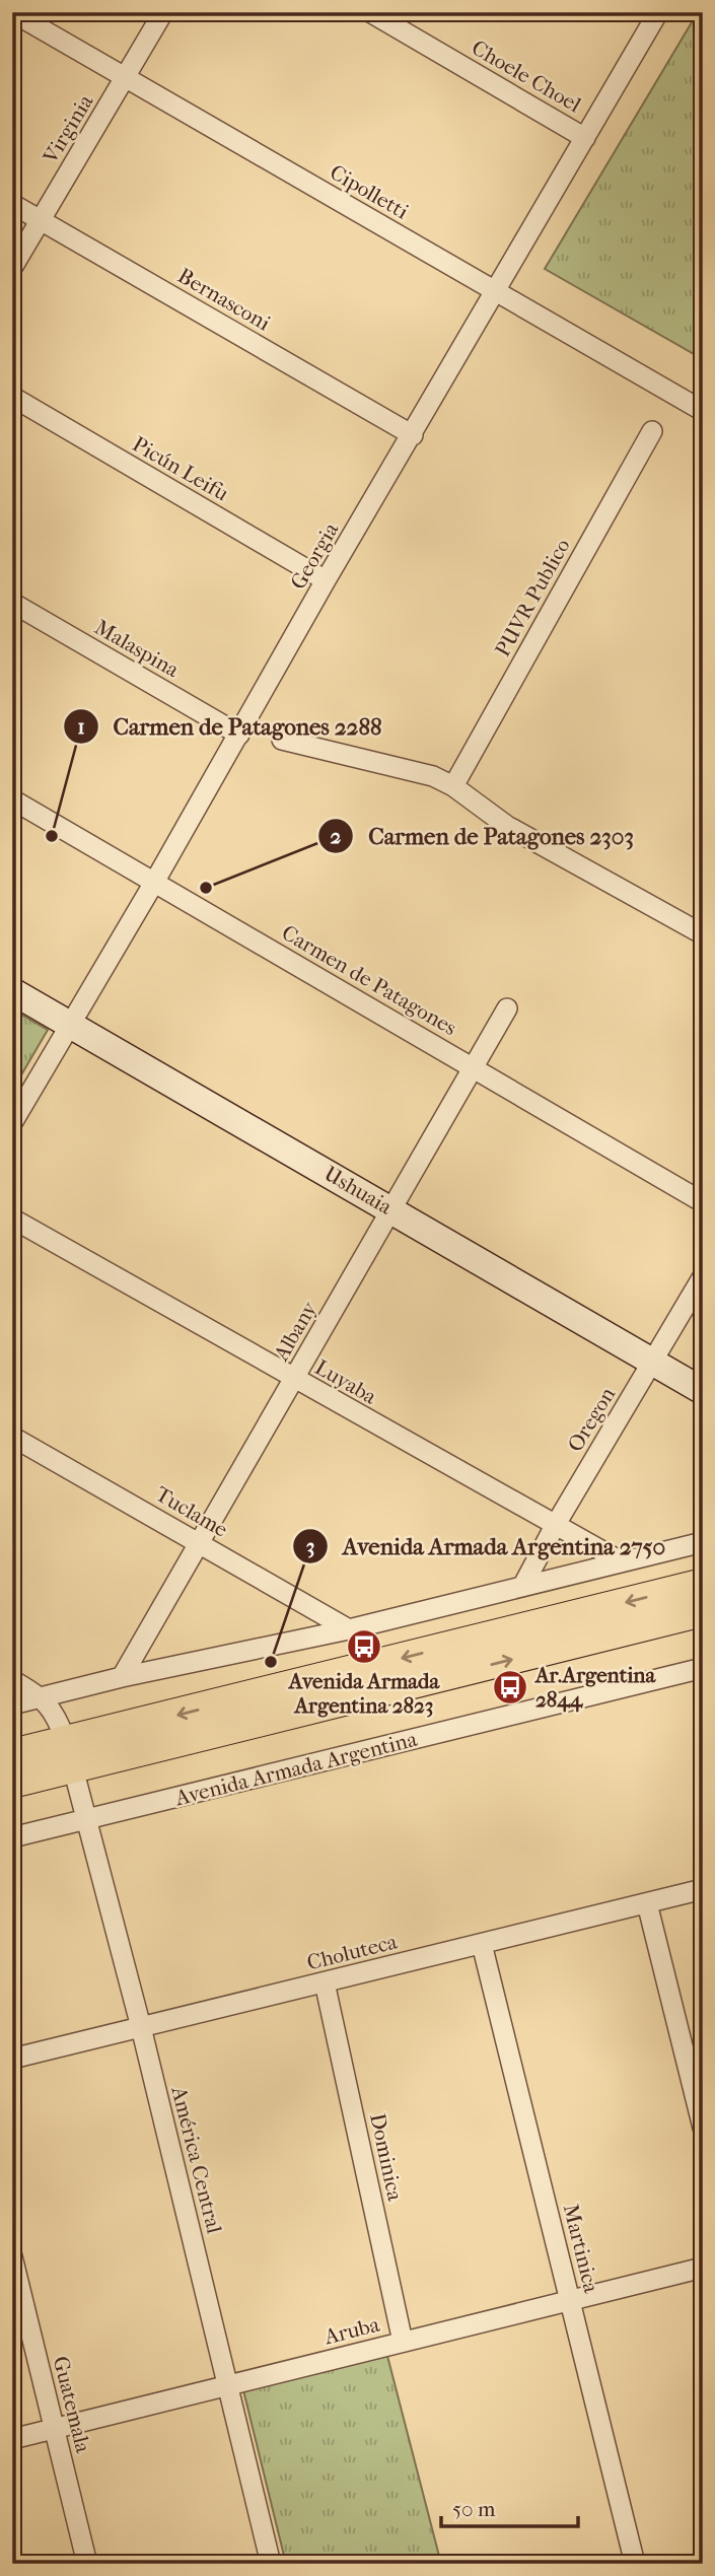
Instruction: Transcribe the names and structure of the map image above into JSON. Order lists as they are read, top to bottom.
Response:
{
  "streets": {
    "main road": ["Ushuaia"],
    "street": [
      "Choele Choel",
      "Virginia",
      "Cipolletti",
      "Bernasconi",
      "Picún Leifu",
      "Georgia",
      "PUVR Publico",
      "Malaspina",
      "Carmen de Patagones",
      "Albany",
      "Luyaba",
      "Oregon",
      "Tuclame",
      "Avenida Armada Argentina",
      "Choluteca",
      "Dominica",
      "América Central",
      "Martinica",
      "Aruba",
      "Guatemala"
    ]
  },
  "crossings": [
    ["Choele Choel", "Georgia"],
    ["Virginia", "Cipolletti"],
    ["Virginia", "Bernasconi"],
    ["Cipolletti", "Georgia"],
    ["Bernasconi", "Georgia"],
    ["Picún Leifu", "Georgia"],
    ["Georgia", "Malaspina"],
    ["Georgia", "Carmen de Patagones"],
    ["Georgia", "Ushuaia"],
    ["Carmen de Patagones", "Albany"],
    ["Ushuaia", "Albany"],
    ["Ushuaia", "Oregon"],
    ["Albany", "Luyaba"],
    ["Albany", "Tuclame"],
    ["Luyaba", "Oregon"],
    ["Avenida Armada Argentina", "América Central"],
    ["Choluteca", "Dominica"],
    ["Choluteca", "América Central"],
    ["Choluteca", "Martinica"],
    ["Dominica", "Aruba"],
    ["América Central", "Aruba"],
    ["Martinica", "Aruba"],
    ["Aruba", "Guatemala"]
  ],
  "places": {
    "other": ["Carmen de Patagones 2288", "Carmen de Patagones 2303", "Avenida Armada Argentina 2750"],
    "bus stop": ["Avenida Armada Argentina 2823", "Ar.Argentina 2844"]
  },
  "scale_bar": "50 m"
}
